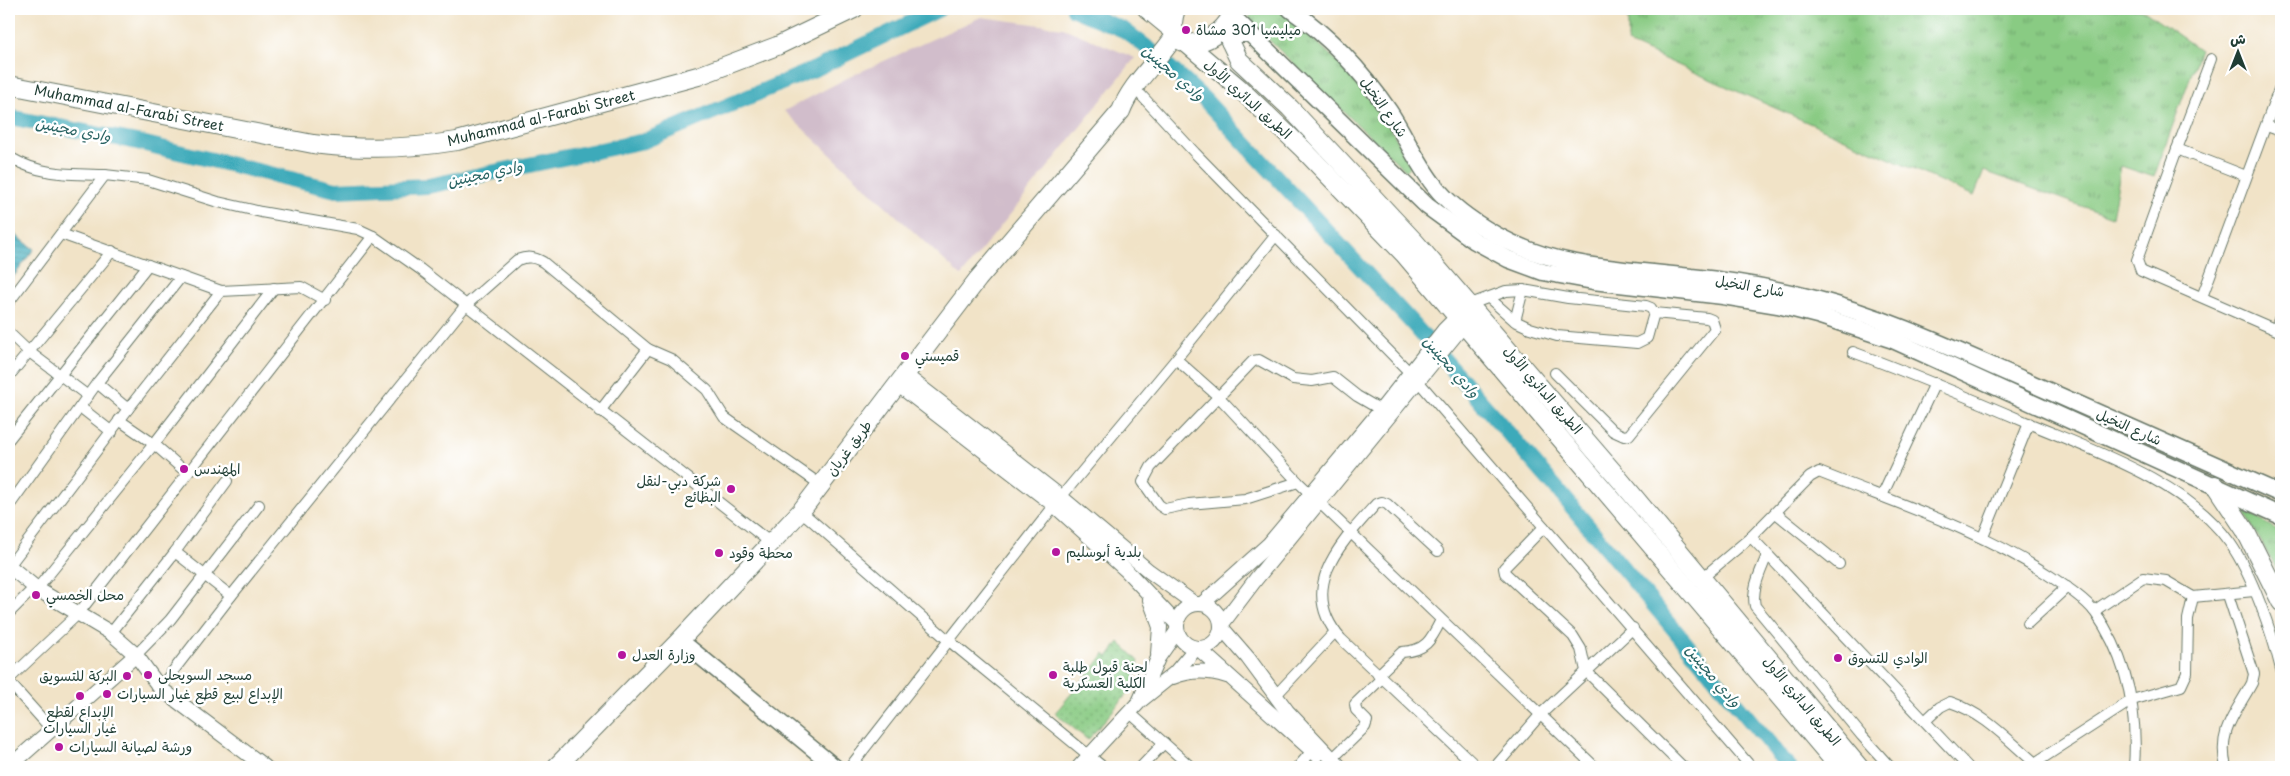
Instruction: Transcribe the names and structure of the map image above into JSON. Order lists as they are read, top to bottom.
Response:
{
  "streets": {
    "highway": ["الطريق الدائري الأول", "Muhammad al-Farabi Street", "طريق غريان"],
    "main road": ["شارع النخيل"]
  },
  "crossings": [
    ["الطريق الدائري الأول", "طريق غريان"]
  ],
  "water": ["وادي مجينين"],
  "places": [
    "ميليشيا 301 مشاة",
    "قميستي",
    "المهندس",
    "شركة دبي-لنقل البظائع",
    "بلدية أبوسليم",
    "محطة وقود",
    "محل الخمسي",
    "وزارة العدل",
    "الوادي للتسوق",
    "مسجد السويحلى",
    "لجنة قبول طلبة الكلية العسكرية",
    "البركة للتسويق",
    "الإبداع لبيع قطع غيار السيارات",
    "الإبداع لقطع غيار السيارات",
    "ورشة لصيانة السيارات"
  ],
  "north": "top"
}
